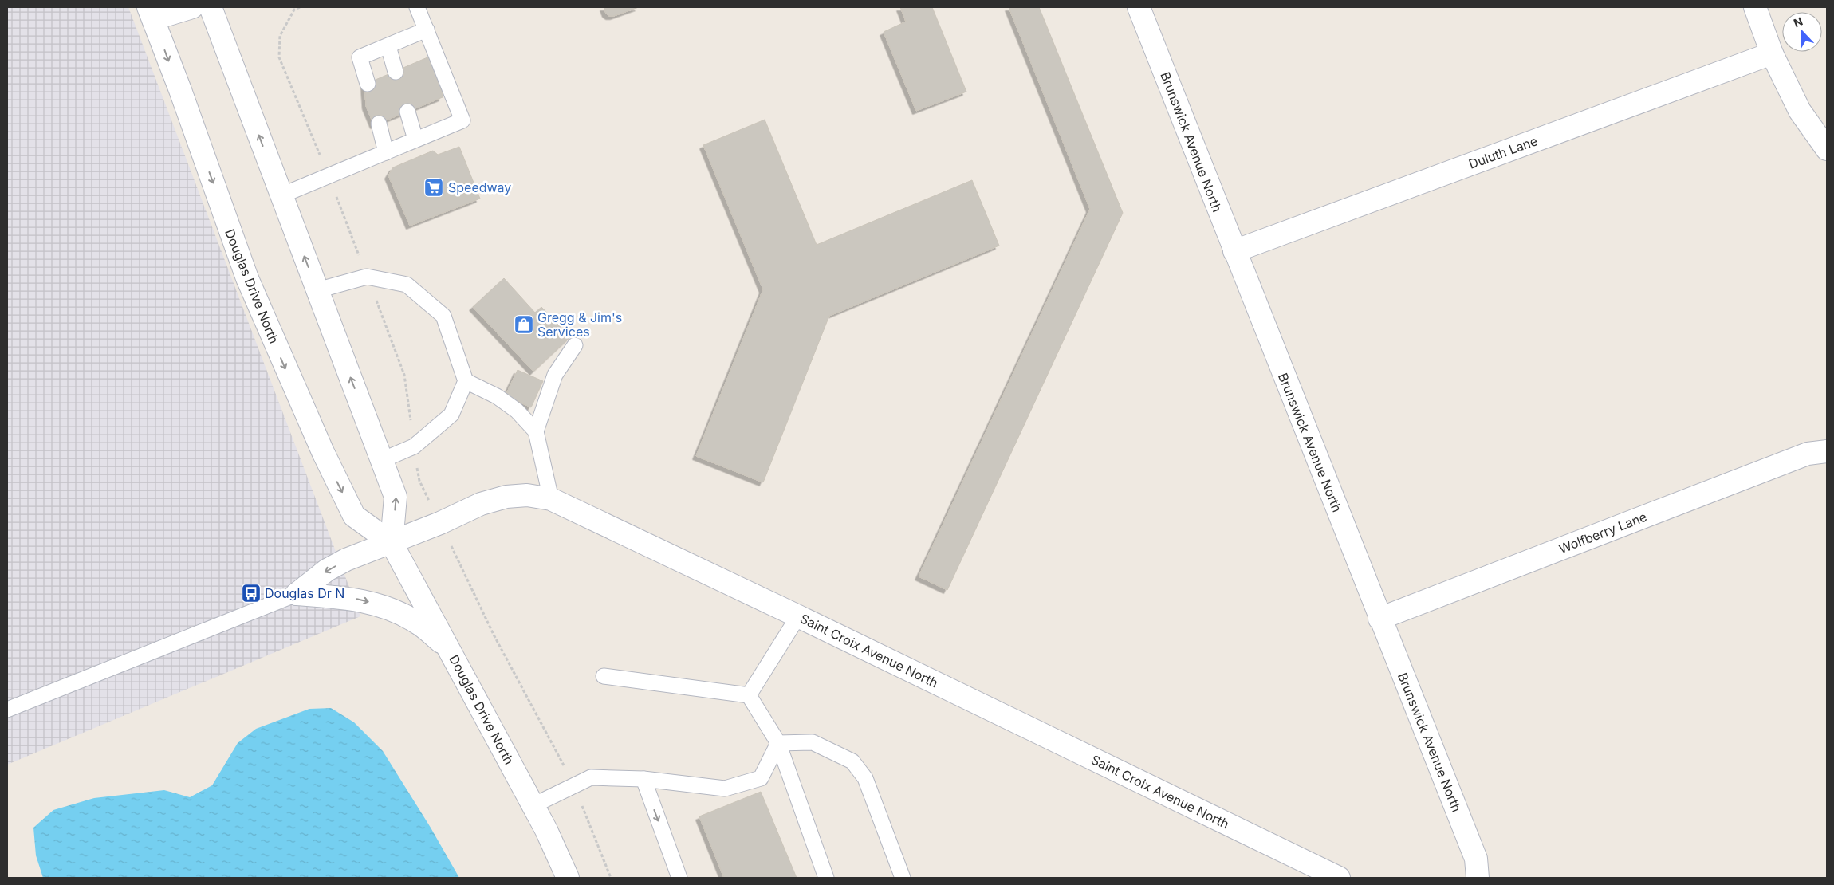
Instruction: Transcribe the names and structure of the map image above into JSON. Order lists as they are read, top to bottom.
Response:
{
  "streets": {
    "street": [
      "Brunswick Avenue North",
      "Duluth Lane",
      "Douglas Drive North",
      "Wolfberry Lane",
      "Saint Croix Avenue North"
    ]
  },
  "crossings": [
    ["Brunswick Avenue North", "Duluth Lane"],
    ["Brunswick Avenue North", "Wolfberry Lane"],
    ["Douglas Drive North", "Saint Croix Avenue North"]
  ],
  "places": {
    "supermarket": ["Speedway"],
    "shop": ["Gregg & Jim's Services"],
    "bus stop": ["Douglas Dr N"]
  },
  "north": "top"
}
